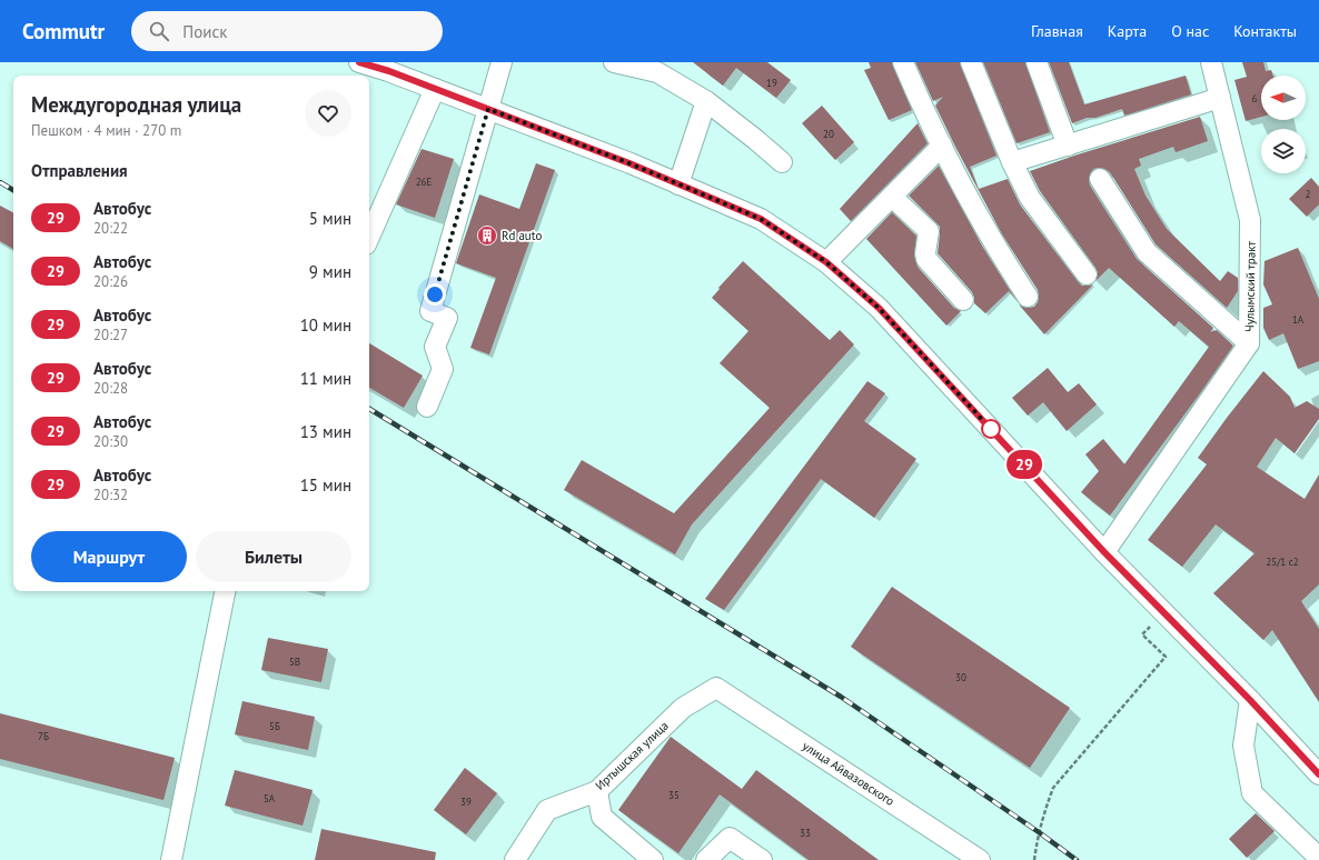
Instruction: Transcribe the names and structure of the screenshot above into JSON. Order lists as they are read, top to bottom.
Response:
{
  "streets": {
    "street": ["Чулымский тракт", "Иртышская улица", "улица Айвазовского"]
  },
  "crossings": [
    ["Иртышская улица", "улица Айвазовского"]
  ],
  "places": {
    "building": ["Rd auto"]
  },
  "lines": ["bus line 29"],
  "house_numbers": [
    "19",
    "6",
    "20",
    "26Е",
    "2",
    "1А",
    "25/1 с2",
    "5В",
    "30",
    "5Б",
    "7Б",
    "35",
    "5А",
    "39",
    "33"
  ],
  "north": "left",
  "page": {
    "header": "Commutr",
    "search": "Поиск",
    "nav": [
      "Главная",
      "Карта",
      "О нас",
      "Контакты"
    ],
    "on_map": "29",
    "heading": [
      ["Междугородная улица", "Пешком · 4 мин · 270 m"],
      "Отправления"
    ],
    "list": [
      {
        "mark": "29",
        "name": "Автобус",
        "note": "20:22",
        "value": "5 мин"
      },
      {
        "mark": "29",
        "name": "Автобус",
        "note": "20:26",
        "value": "9 мин"
      },
      {
        "mark": "29",
        "name": "Автобус",
        "note": "20:27",
        "value": "10 мин"
      },
      {
        "mark": "29",
        "name": "Автобус",
        "note": "20:28",
        "value": "11 мин"
      },
      {
        "mark": "29",
        "name": "Автобус",
        "note": "20:30",
        "value": "13 мин"
      },
      {
        "mark": "29",
        "name": "Автобус",
        "note": "20:32",
        "value": "15 мин"
      }
    ],
    "buttons": ["Маршрут", "Билеты"]
  }
}
